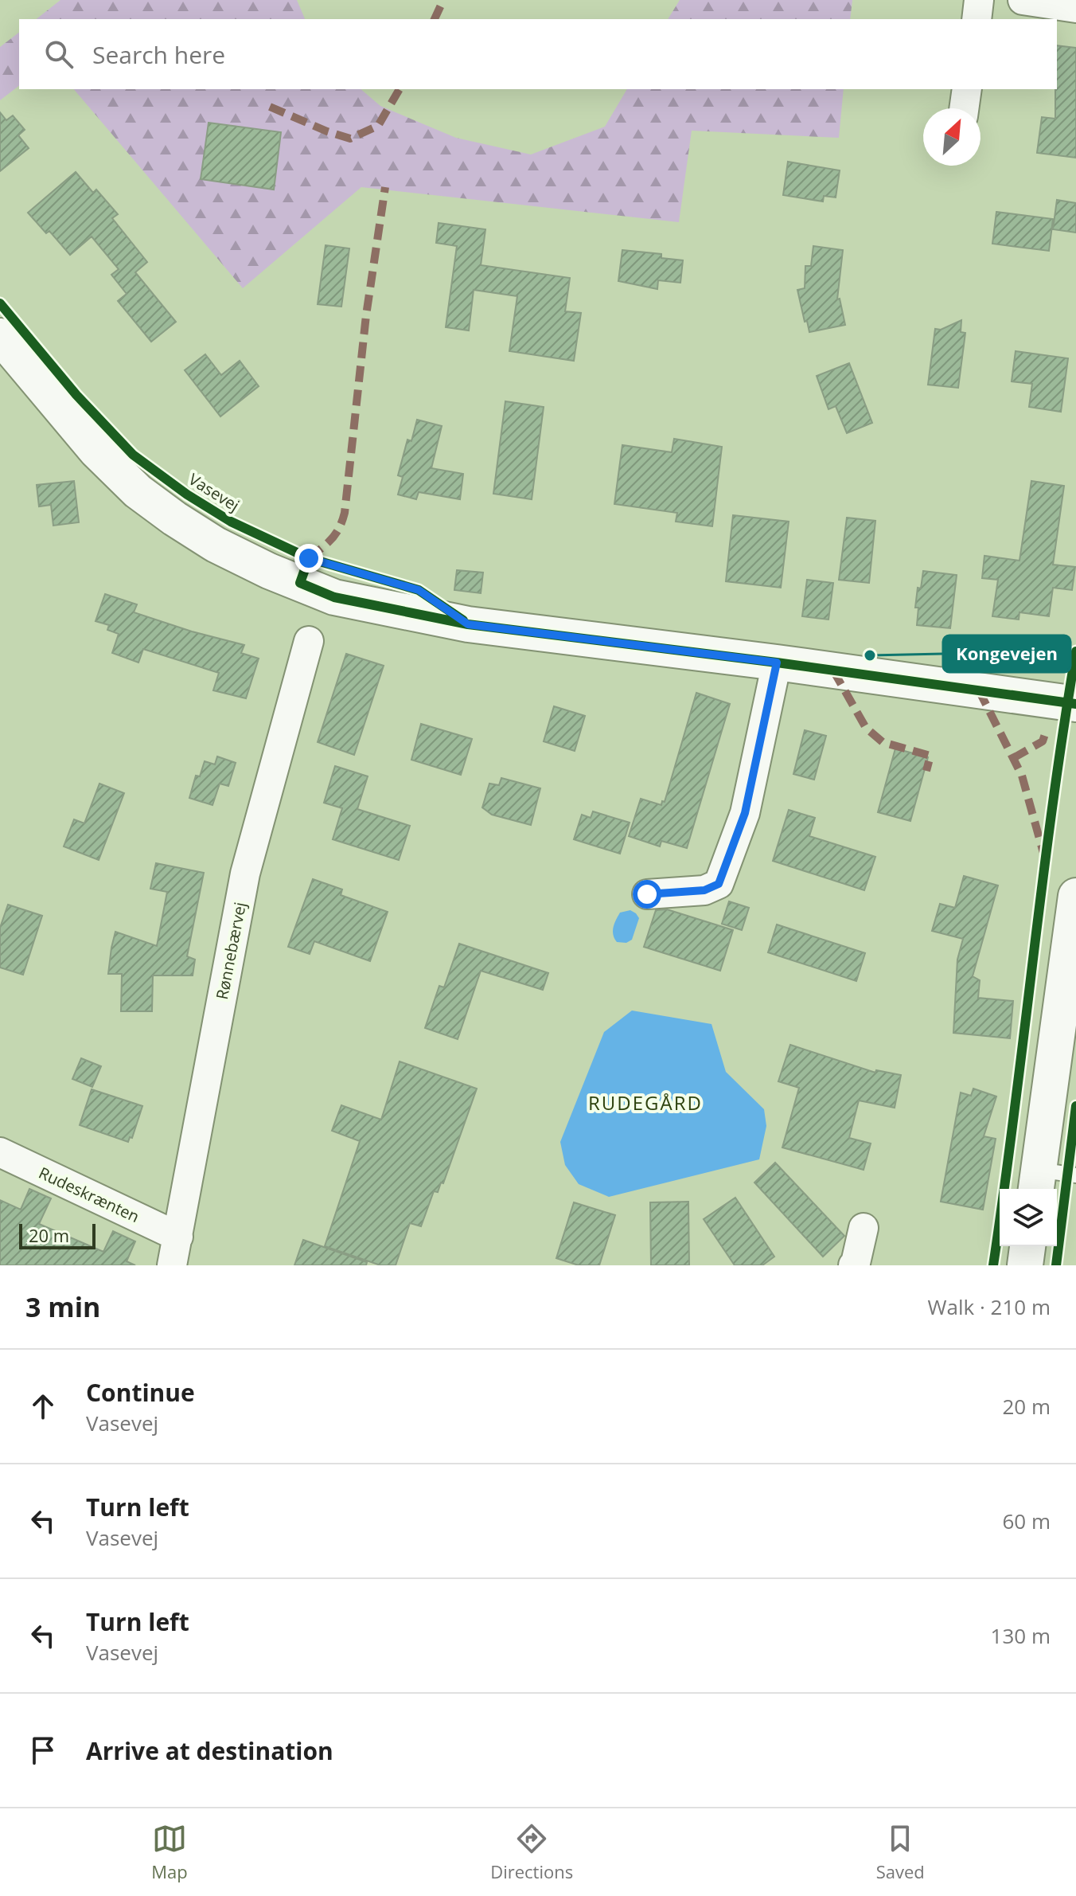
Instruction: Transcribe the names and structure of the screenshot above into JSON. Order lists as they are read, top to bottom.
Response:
{
  "streets": {
    "street": ["Rønnebærvej", "Rudeskrænten"],
    "cycle path": ["Vasevej"]
  },
  "crossings": [
    ["Rønnebærvej", "Rudeskrænten"]
  ],
  "districts": ["RUDEGÅRD"],
  "places": ["Kongevejen"],
  "scale_bar": "20 m",
  "north": "top right",
  "page": {
    "search": "Search here",
    "scale": "20 m",
    "heading": ["3 min", "Walk · 210 m"],
    "list": [
      ["Continue", "Vasevej", "20 m"],
      ["Turn left", "Vasevej", "60 m"],
      ["Turn left", "Vasevej", "130 m"],
      "Arrive at destination"
    ],
    "nav": ["Map", "Directions", "Saved"]
  }
}
